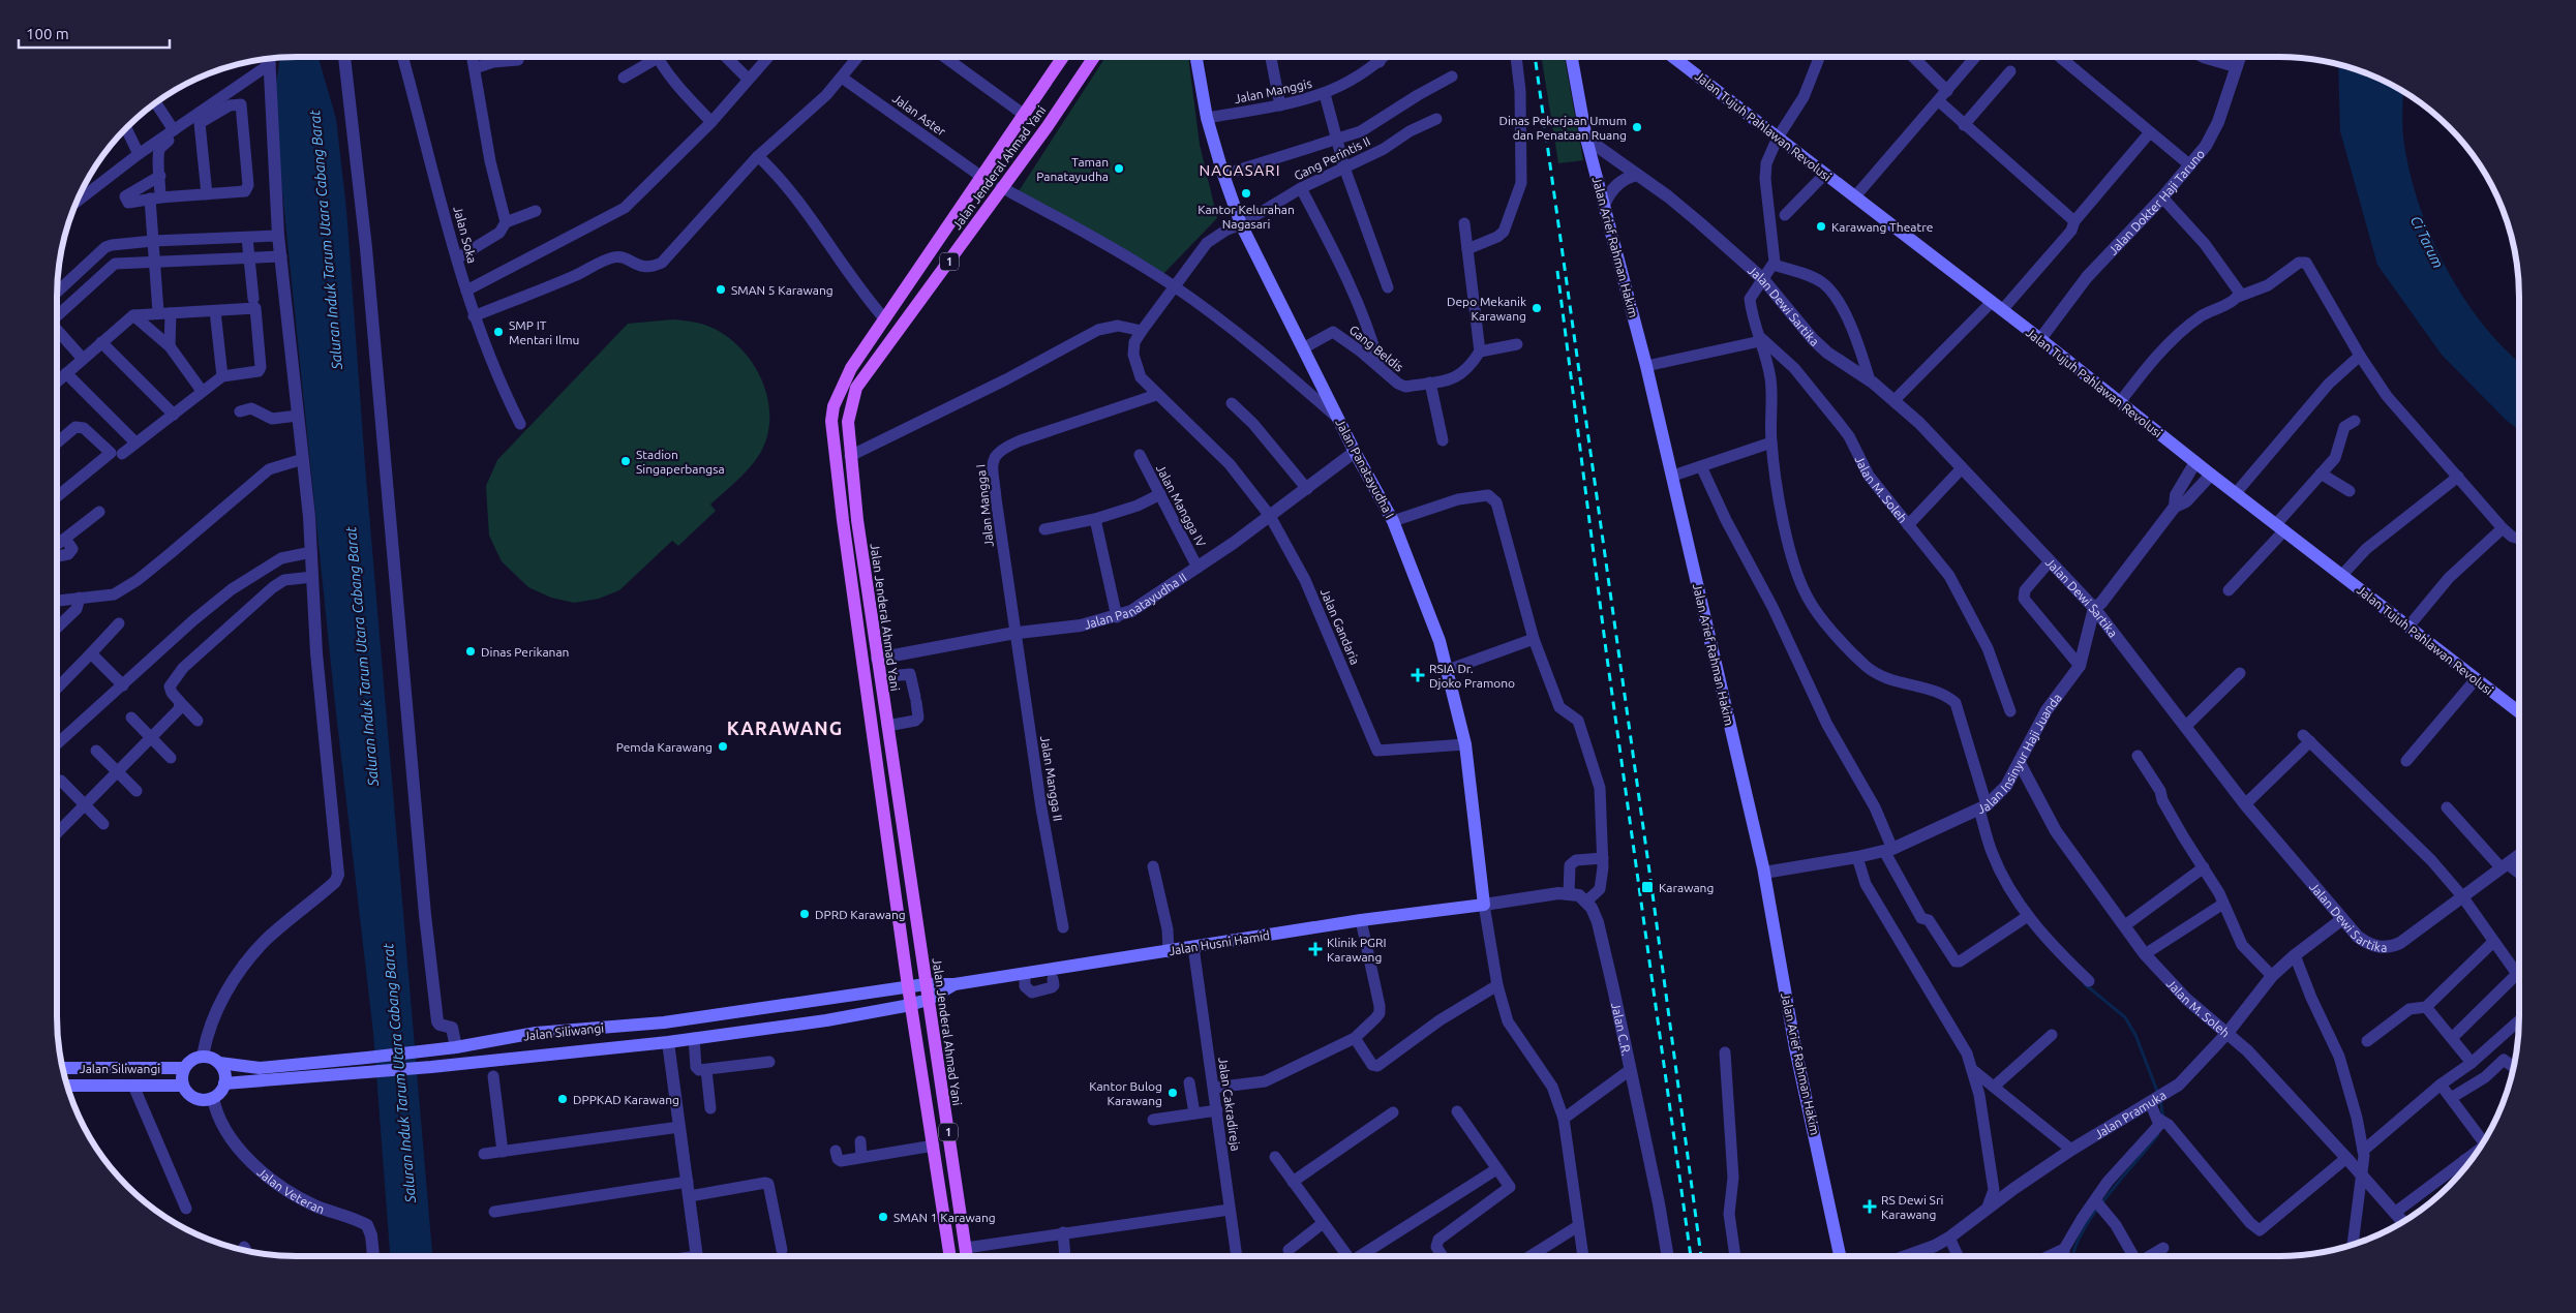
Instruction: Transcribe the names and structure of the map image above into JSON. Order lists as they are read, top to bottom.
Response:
{
  "streets": {
    "main road": [
      "Jalan Tujuh Pahlawan Revolusi",
      "Jalan Jenderal Ahmad Yani",
      "Jalan Arief Rahman Hakim",
      "1",
      "Jalan Panatayudha I",
      "Jalan Husni Hamid",
      "Jalan Siliwangi"
    ],
    "street": [
      "Jalan Manggis",
      "Jalan Aster",
      "Gang Perintis II",
      "Jalan Dokter Haji Taruno",
      "Jalan Soka",
      "Jalan Dewi Sartika",
      "Gang Beldis",
      "Jalan M. Soleh",
      "Jalan Mangga I",
      "Jalan Mangga IV",
      "Jalan Panatayudha II",
      "Jalan Gandaria",
      "Jalan Insinyur Haji Juanda",
      "Jalan Mangga II",
      "Jalan C.R.",
      "Jalan Cakradireja",
      "Jalan Pramuka",
      "Jalan Veteran"
    ]
  },
  "crossings": [
    ["Jalan Manggis", "Jalan Panatayudha I"],
    ["Jalan Aster", "Jalan Jenderal Ahmad Yani"],
    ["Jalan Tujuh Pahlawan Revolusi", "Jalan Dokter Haji Taruno"],
    ["Jalan Tujuh Pahlawan Revolusi", "Jalan Insinyur Haji Juanda"],
    ["Gang Perintis II", "Jalan Panatayudha I"],
    ["Gang Perintis II", "Jalan Mangga I"],
    ["Gang Perintis II", "Jalan Gandaria"],
    ["Jalan Jenderal Ahmad Yani", "Jalan Panatayudha II"],
    ["Jalan Jenderal Ahmad Yani", "Jalan Husni Hamid"],
    ["Jalan Jenderal Ahmad Yani", "Jalan Siliwangi"],
    ["Jalan Arief Rahman Hakim", "Jalan Dewi Sartika"],
    ["Jalan Arief Rahman Hakim", "Jalan Insinyur Haji Juanda"],
    ["Jalan Dewi Sartika", "Jalan Insinyur Haji Juanda"],
    ["Jalan Dewi Sartika", "Jalan Pramuka"],
    ["Gang Beldis", "Jalan Panatayudha I"],
    ["Jalan Panatayudha I", "Jalan Panatayudha II"],
    ["Jalan Panatayudha I", "Jalan Gandaria"],
    ["Jalan Panatayudha I", "Jalan Husni Hamid"],
    ["Jalan M. Soleh", "Jalan Insinyur Haji Juanda"],
    ["Jalan M. Soleh", "Jalan Pramuka"],
    ["Jalan Mangga I", "Jalan Panatayudha II"],
    ["Jalan Mangga I", "Jalan Gandaria"],
    ["Jalan Mangga I", "Jalan Mangga II"],
    ["Jalan Mangga IV", "Jalan Panatayudha II"],
    ["Jalan Panatayudha II", "Jalan Gandaria"],
    ["Jalan Panatayudha II", "Jalan Mangga II"],
    ["Jalan Husni Hamid", "Jalan Siliwangi"],
    ["Jalan Husni Hamid", "Jalan Cakradireja"],
    ["Jalan Siliwangi", "Jalan Veteran"]
  ],
  "districts": ["NAGASARI", "KARAWANG"],
  "water": ["Saluran Induk Tarum Utara Cabang Barat", "Ci Tarum"],
  "places": {
    "other": [
      "Dinas Pekerjaan Umum dan Penataan Ruang",
      "Taman Panatayudha",
      "Kantor Kelurahan Nagasari",
      "Karawang Theatre",
      "SMAN 5 Karawang",
      "Depo Mekanik Karawang",
      "SMP IT Mentari Ilmu",
      "Stadion Singaperbangsa",
      "Dinas Perikanan",
      "Pemda Karawang",
      "DPRD Karawang",
      "Kantor Bulog Karawang",
      "DPPKAD Karawang",
      "SMAN 1 Karawang"
    ],
    "health": ["RSIA Dr. Djoko Pramono", "Klinik PGRI Karawang", "RS Dewi Sri Karawang"],
    "transit": ["Karawang"]
  },
  "scale_bar": "100 m"
}
